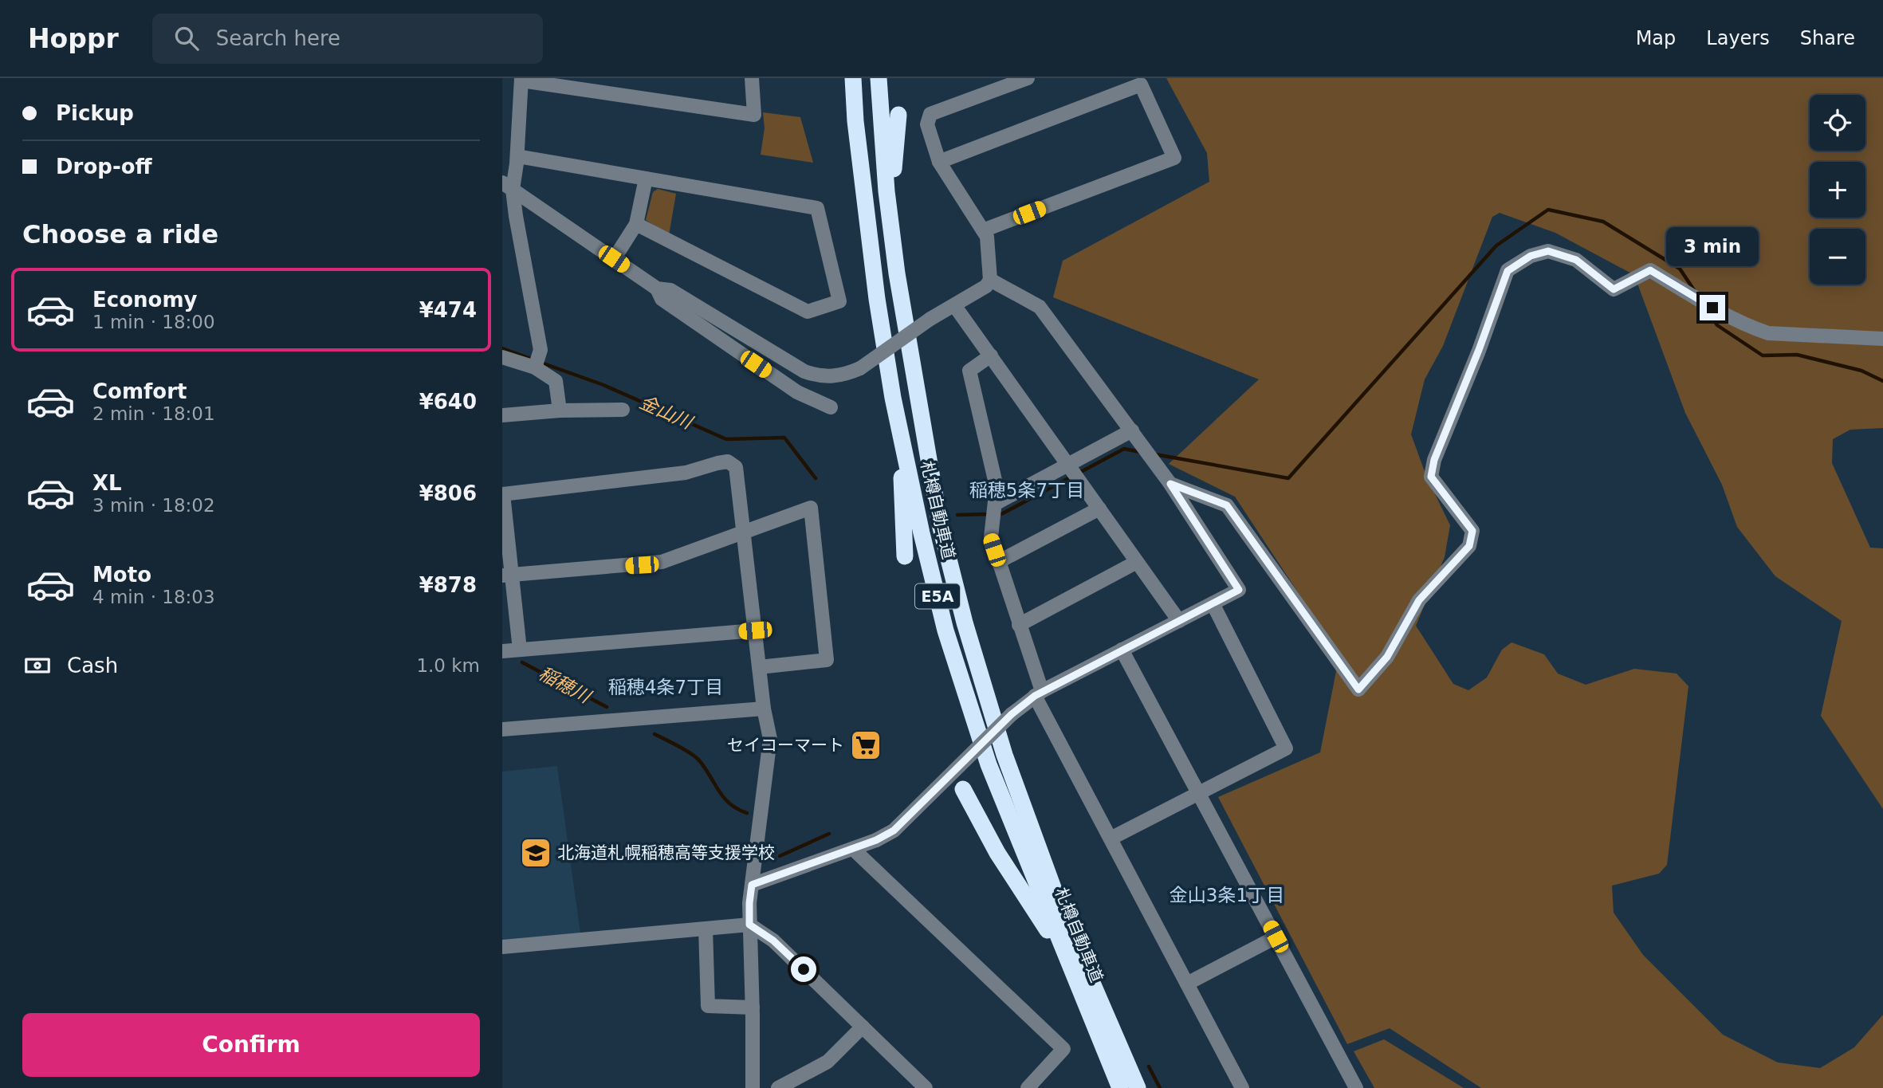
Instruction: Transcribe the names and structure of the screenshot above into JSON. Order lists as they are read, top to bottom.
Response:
{
  "streets": {
    "highway": ["札樽自動車道", "E5A"]
  },
  "districts": ["稲穂5条7丁目", "稲穂4条7丁目", "金山3条1丁目"],
  "water": ["金山川", "稲穂川"],
  "places": {
    "supermarket": ["セイコーマート"],
    "school or university": ["北海道札幌稲穂高等支援学校"]
  },
  "page": {
    "header": "Hoppr",
    "search": "Search here",
    "nav": ["Map", "Layers", "Share"],
    "banner": ["Pickup", "Drop-off"],
    "map_buttons": ["+", "−"],
    "heading": "Choose a ride",
    "bubble": "3 min",
    "list": [
      {
        "name": "Economy",
        "note": "1 min · 18:00",
        "value": "¥474"
      },
      {
        "name": "Comfort",
        "note": "2 min · 18:01",
        "value": "¥640"
      },
      {
        "name": "XL",
        "note": "3 min · 18:02",
        "value": "¥806"
      },
      {
        "name": "Moto",
        "note": "4 min · 18:03",
        "value": "¥878"
      }
    ],
    "pay": ["Cash", "1.0 km"],
    "buttons": "Confirm"
  }
}
